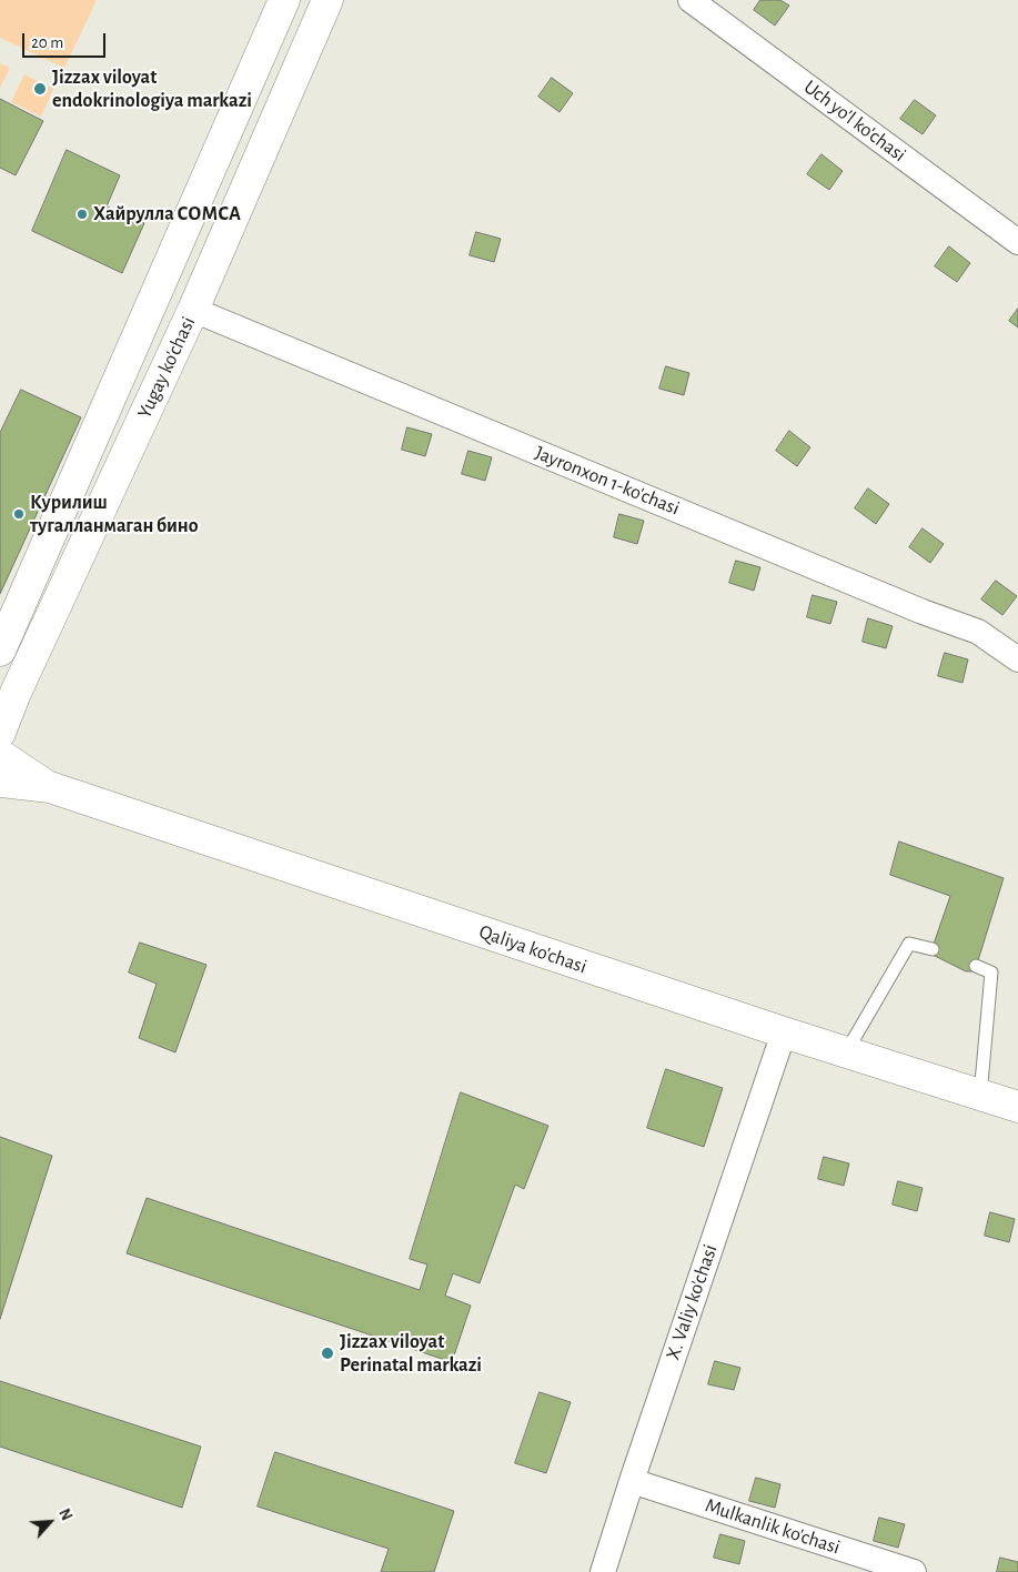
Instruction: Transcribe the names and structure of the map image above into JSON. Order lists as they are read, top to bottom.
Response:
{
  "streets": {
    "main road": ["Yugay ko'chasi", "Qaliya ko'chasi"],
    "street": [
      "Uch yo'l ko'chasi",
      "Jayronxon 1-ko'chasi",
      "X. Valiy ko'chasi",
      "Mulkanlik ko'chasi"
    ]
  },
  "crossings": [
    ["Yugay ko'chasi", "Jayronxon 1-ko'chasi"],
    ["Qaliya ko'chasi", "X. Valiy ko'chasi"],
    ["X. Valiy ko'chasi", "Mulkanlik ko'chasi"]
  ],
  "places": [
    "Jizzax viloyat endokrinologiya markazi",
    "Хайрулла СОМСА",
    "Курилиш тугалланмаган бино",
    "Jizzax viloyat Perinatal markazi"
  ],
  "scale_bar": "20 m",
  "north": "top right"
}
